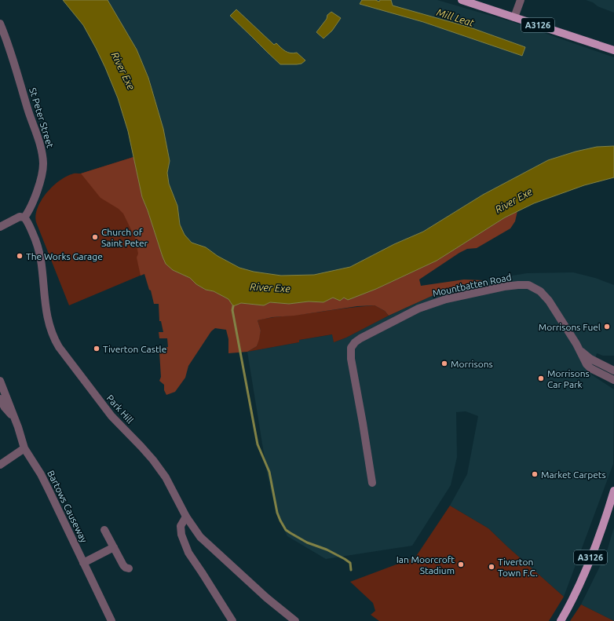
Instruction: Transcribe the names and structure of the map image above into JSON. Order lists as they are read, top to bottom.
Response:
{
  "streets": {
    "main road": ["A3126"],
    "street": [
      "St Peter Street",
      "Mountbatten Road",
      "Park Hill",
      "Bartows Causeway"
    ]
  },
  "crossings": [
    ["St Peter Street", "Park Hill"]
  ],
  "water": ["Mill Leat", "River Exe"],
  "places": [
    "Church of Saint Peter",
    "The Works Garage",
    "Morrisons Fuel",
    "Tiverton Castle",
    "Morrisons",
    "Morrisons Car Park",
    "Market Carpets",
    "Ian Moorcroft Stadium",
    "Tiverton Town F.C."
  ]
}
